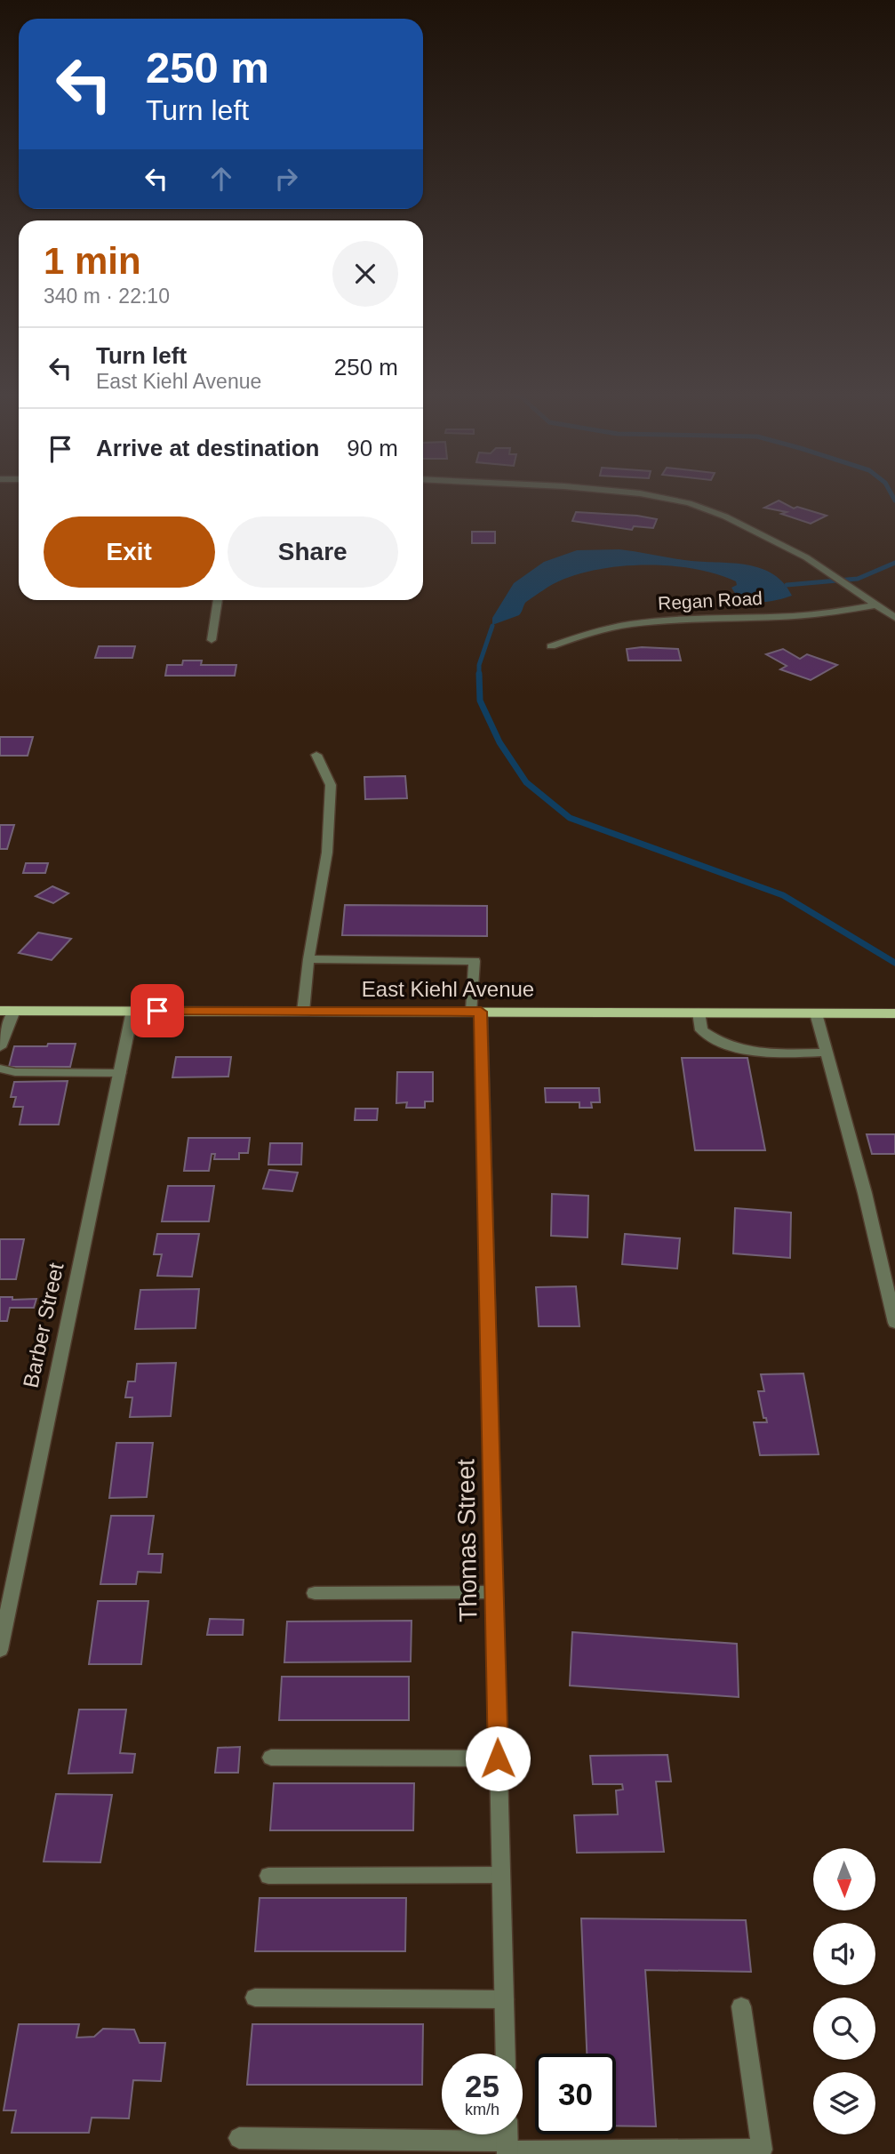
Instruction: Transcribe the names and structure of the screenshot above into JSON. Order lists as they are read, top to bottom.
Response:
{
  "streets": {
    "main road": ["East Kiehl Avenue"],
    "street": ["Regan Road", "Barber Street", "Thomas Street"]
  },
  "crossings": [
    ["East Kiehl Avenue", "Barber Street"],
    ["East Kiehl Avenue", "Thomas Street"]
  ],
  "north": "bottom",
  "page": {
    "turn": ["250 m", "Turn left"],
    "heading": ["1 min", "340 m · 22:10"],
    "list": [
      {
        "name": "Turn left",
        "note": "East Kiehl Avenue",
        "value": "250 m"
      },
      {
        "name": "Arrive at destination",
        "value": "90 m"
      }
    ],
    "buttons": ["Exit", "Share"],
    "speed": "25 km/h",
    "limit": "30"
  }
}
